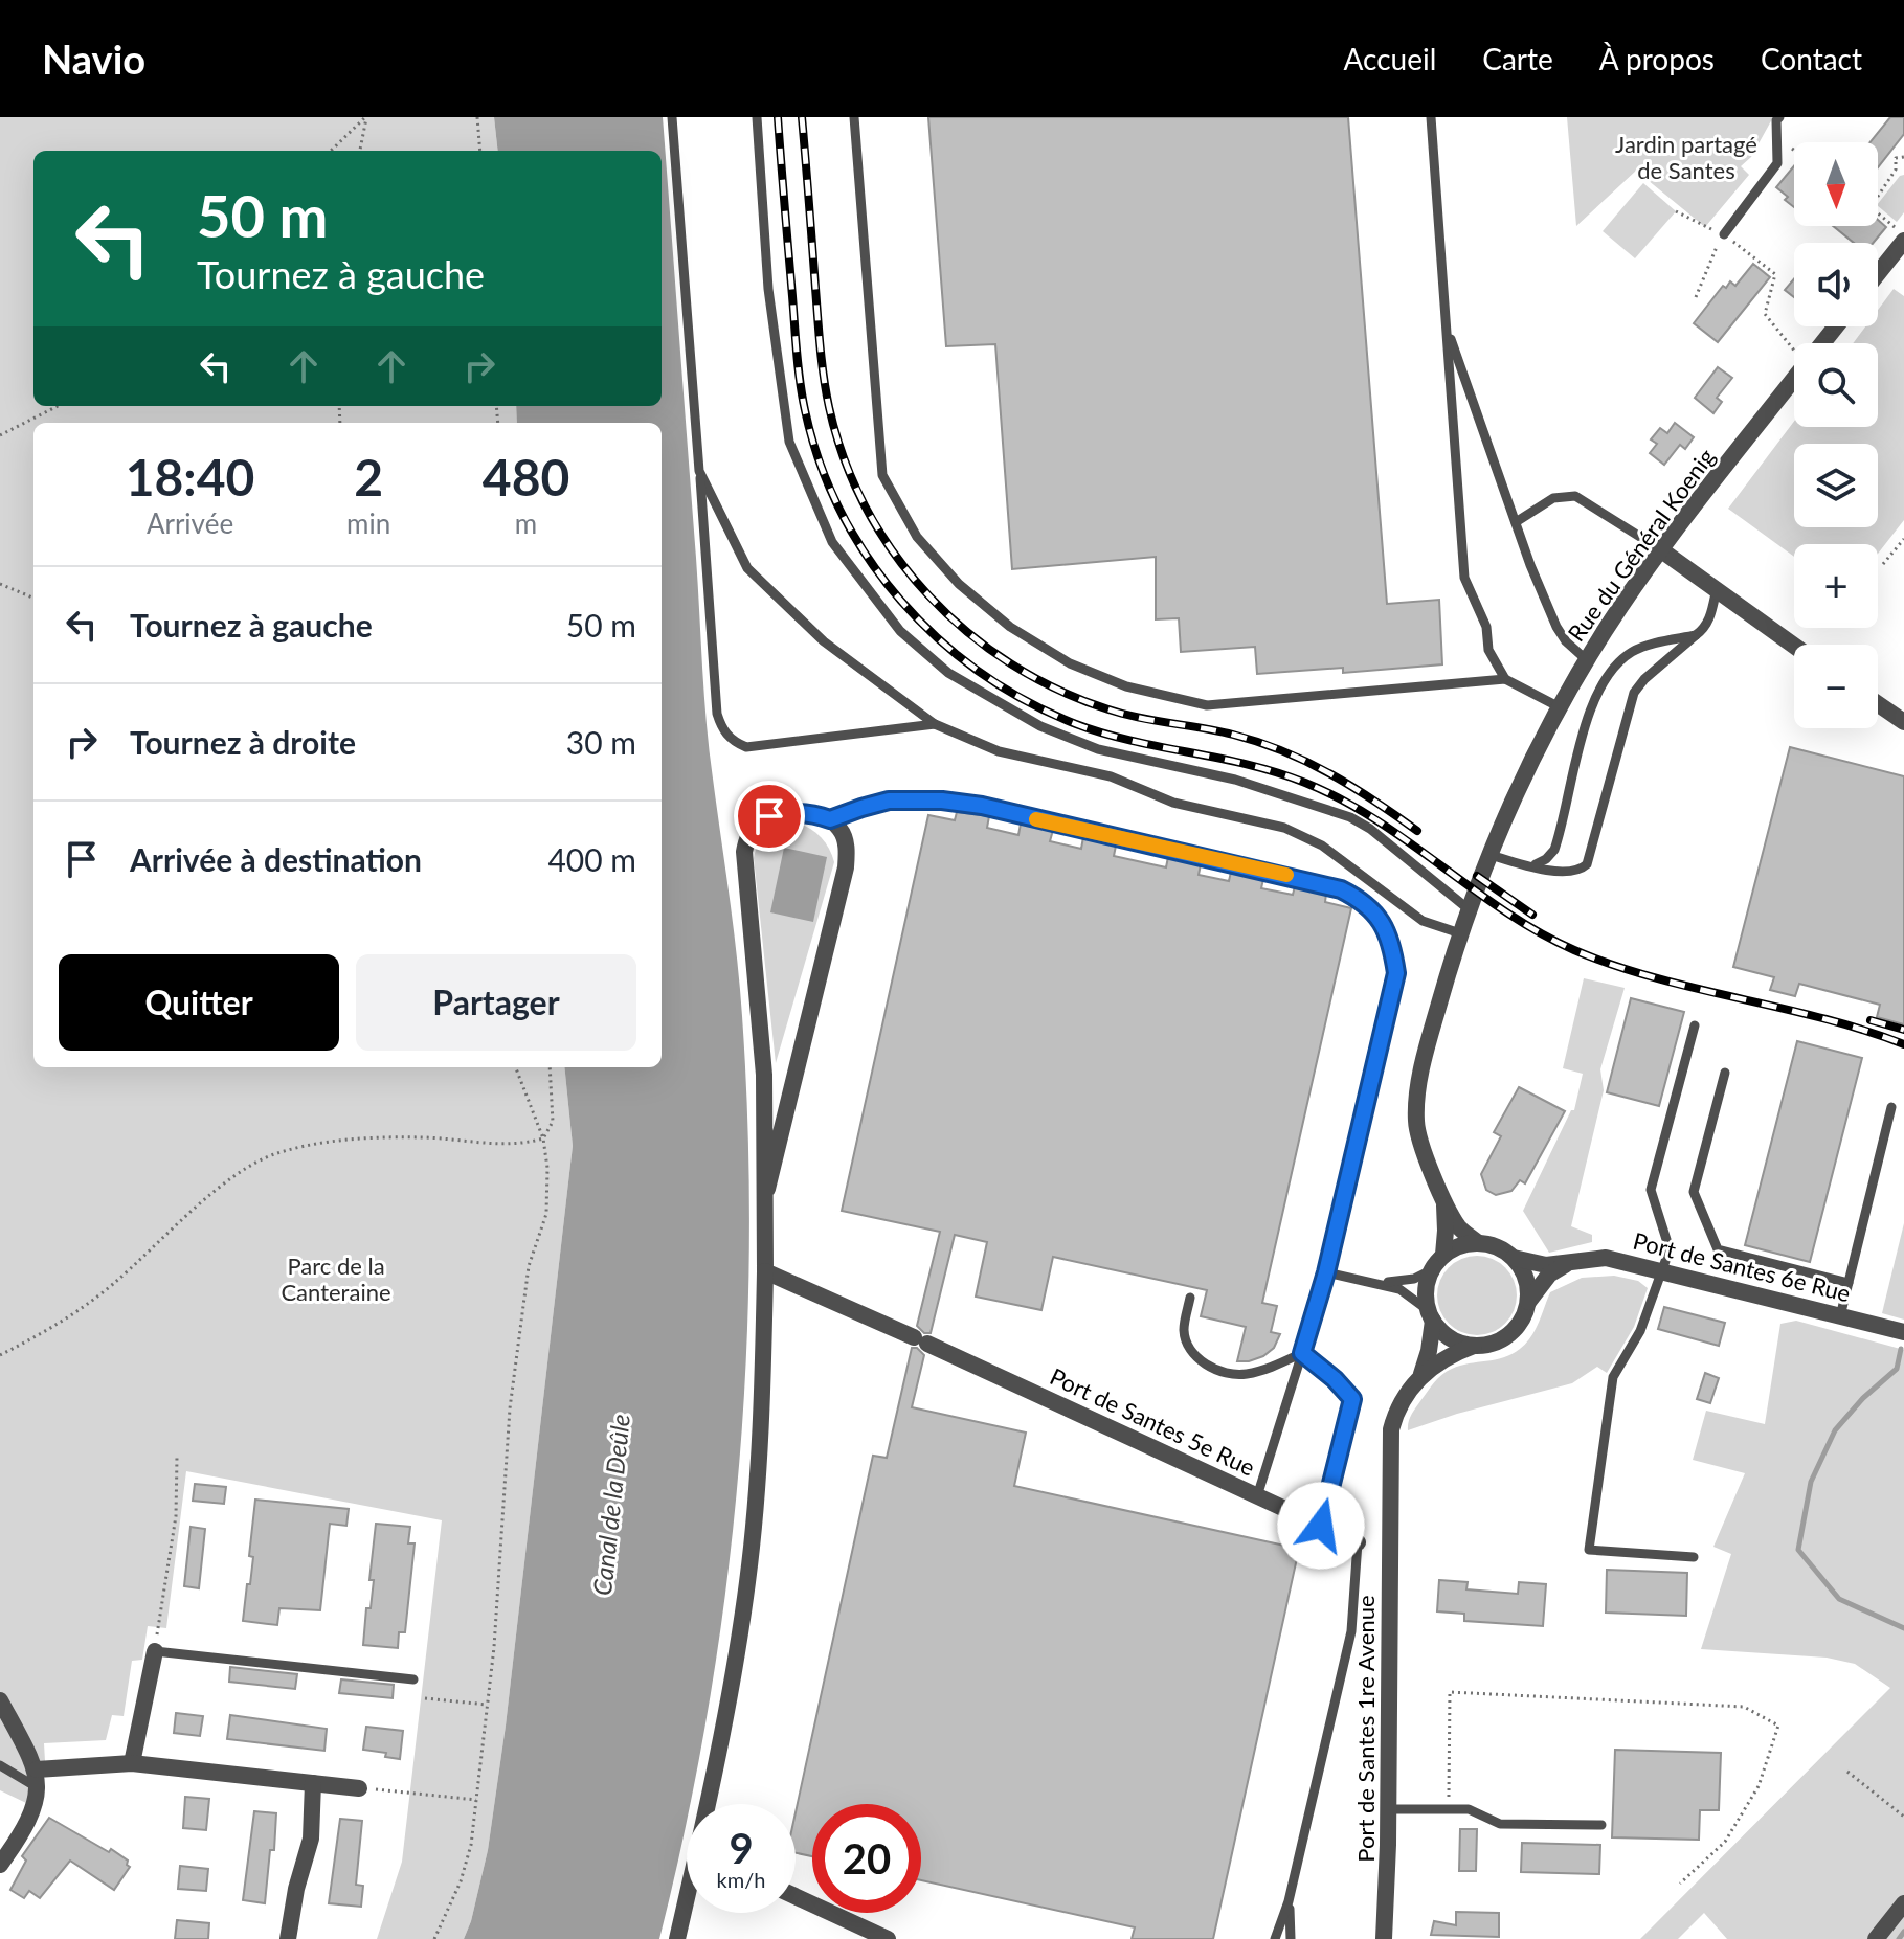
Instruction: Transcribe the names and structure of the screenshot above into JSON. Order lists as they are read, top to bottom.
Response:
{
  "streets": {
    "street": [
      "Rue du Général Koenig",
      "Port de Santes 6e Rue",
      "Port de Santes 5e Rue",
      "Port de Santes 1re Avenue"
    ]
  },
  "crossings": [
    ["Rue du Général Koenig", "Port de Santes 6e Rue"],
    ["Rue du Général Koenig", "Port de Santes 1re Avenue"],
    ["Port de Santes 6e Rue", "Port de Santes 1re Avenue"]
  ],
  "water": ["Canal de la Deûle"],
  "parks": ["Jardin partagé de Santes", "Parc de la Canteraine"],
  "north": "bottom",
  "page": {
    "header": "Navio",
    "nav": [
      "Accueil",
      "Carte",
      "À propos",
      "Contact"
    ],
    "map_buttons": ["+", "−"],
    "turn": ["50 m", "Tournez à gauche"],
    "eta": [
      "18:40",
      "Arrivée",
      "2",
      "min",
      "480",
      "m"
    ],
    "list": [
      {
        "name": "Tournez à gauche",
        "value": "50 m"
      },
      {
        "name": "Tournez à droite",
        "value": "30 m"
      },
      {
        "name": "Arrivée à destination",
        "value": "400 m"
      }
    ],
    "buttons": ["Quitter", "Partager"],
    "speed": "9 km/h",
    "limit": "20"
  }
}
